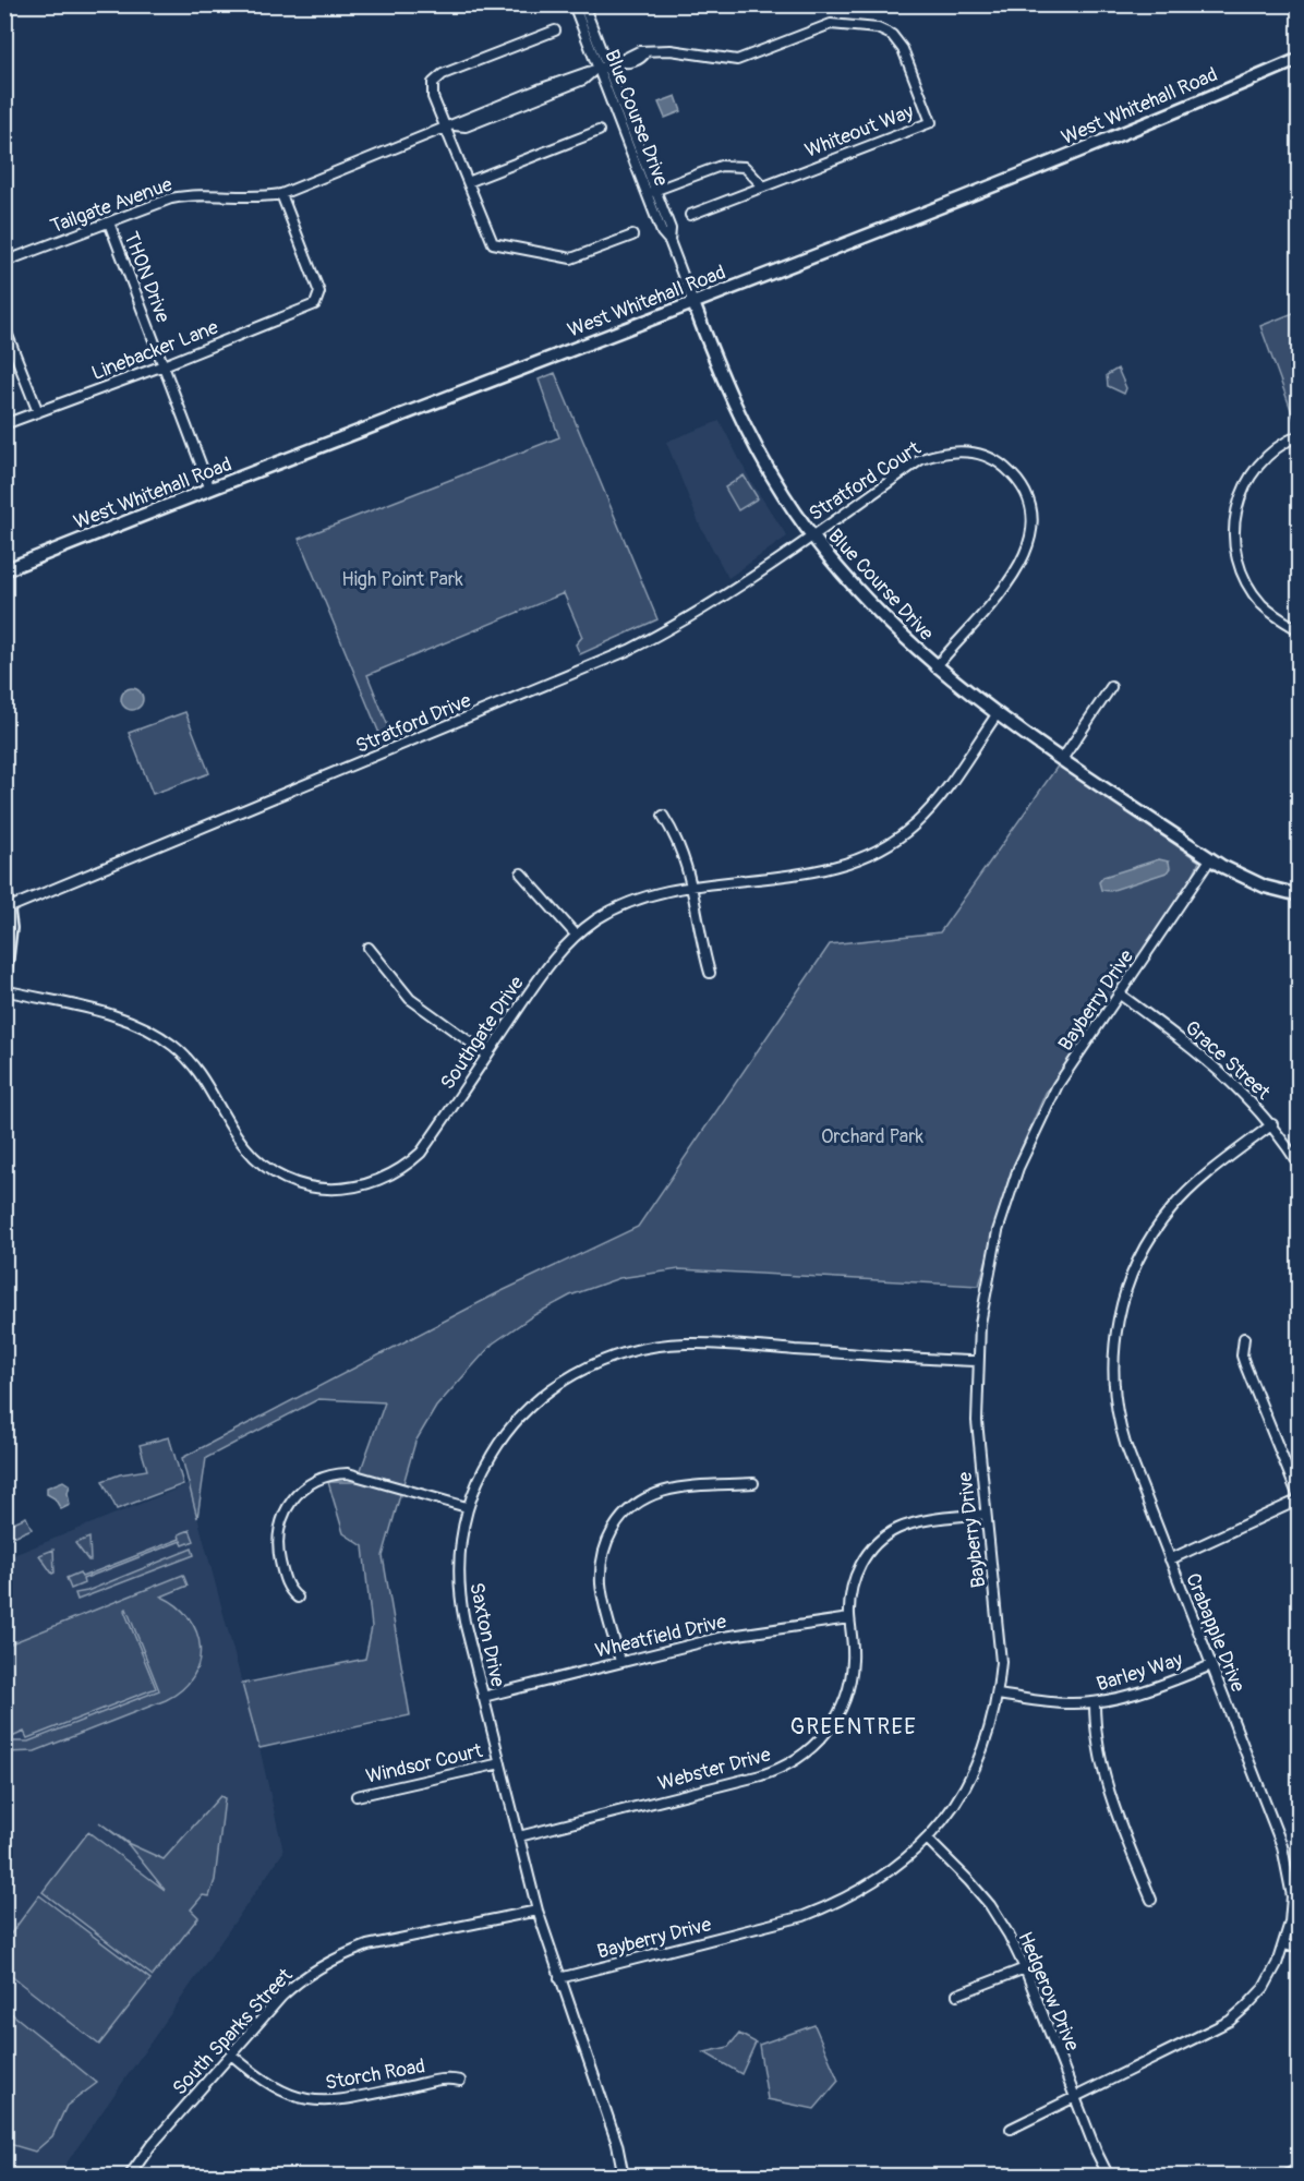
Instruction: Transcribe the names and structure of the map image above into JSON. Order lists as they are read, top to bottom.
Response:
{
  "streets": {
    "main road": ["West Whitehall Road", "Blue Course Drive"],
    "street": [
      "Whiteout Way",
      "Tailgate Avenue",
      "THON Drive",
      "Linebacker Lane",
      "Stratford Court",
      "Stratford Drive",
      "Bayberry Drive",
      "Southgate Drive",
      "Grace Street",
      "Crabapple Drive",
      "Saxton Drive",
      "Wheatfield Drive",
      "Barley Way",
      "Windsor Court",
      "Webster Drive",
      "Hedgerow Drive",
      "South Sparks Street",
      "Storch Road"
    ]
  },
  "crossings": [
    ["West Whitehall Road", "Blue Course Drive"],
    ["West Whitehall Road", "THON Drive"],
    ["Blue Course Drive", "Whiteout Way"],
    ["Blue Course Drive", "Tailgate Avenue"],
    ["Blue Course Drive", "Stratford Court"],
    ["Blue Course Drive", "Stratford Drive"],
    ["Blue Course Drive", "Bayberry Drive"],
    ["Blue Course Drive", "Southgate Drive"],
    ["Whiteout Way", "Tailgate Avenue"],
    ["Tailgate Avenue", "THON Drive"],
    ["Tailgate Avenue", "Linebacker Lane"],
    ["THON Drive", "Linebacker Lane"],
    ["Stratford Court", "Stratford Drive"],
    ["Bayberry Drive", "Grace Street"],
    ["Bayberry Drive", "Saxton Drive"],
    ["Bayberry Drive", "Barley Way"],
    ["Bayberry Drive", "Webster Drive"],
    ["Bayberry Drive", "Hedgerow Drive"],
    ["Grace Street", "Crabapple Drive"],
    ["Crabapple Drive", "Barley Way"],
    ["Crabapple Drive", "Hedgerow Drive"],
    ["Saxton Drive", "Wheatfield Drive"],
    ["Saxton Drive", "Windsor Court"],
    ["Saxton Drive", "Webster Drive"],
    ["Saxton Drive", "South Sparks Street"],
    ["Wheatfield Drive", "Webster Drive"],
    ["South Sparks Street", "Storch Road"]
  ],
  "districts": ["GREENTREE"],
  "parks": ["High Point Park", "Orchard Park"]
}
